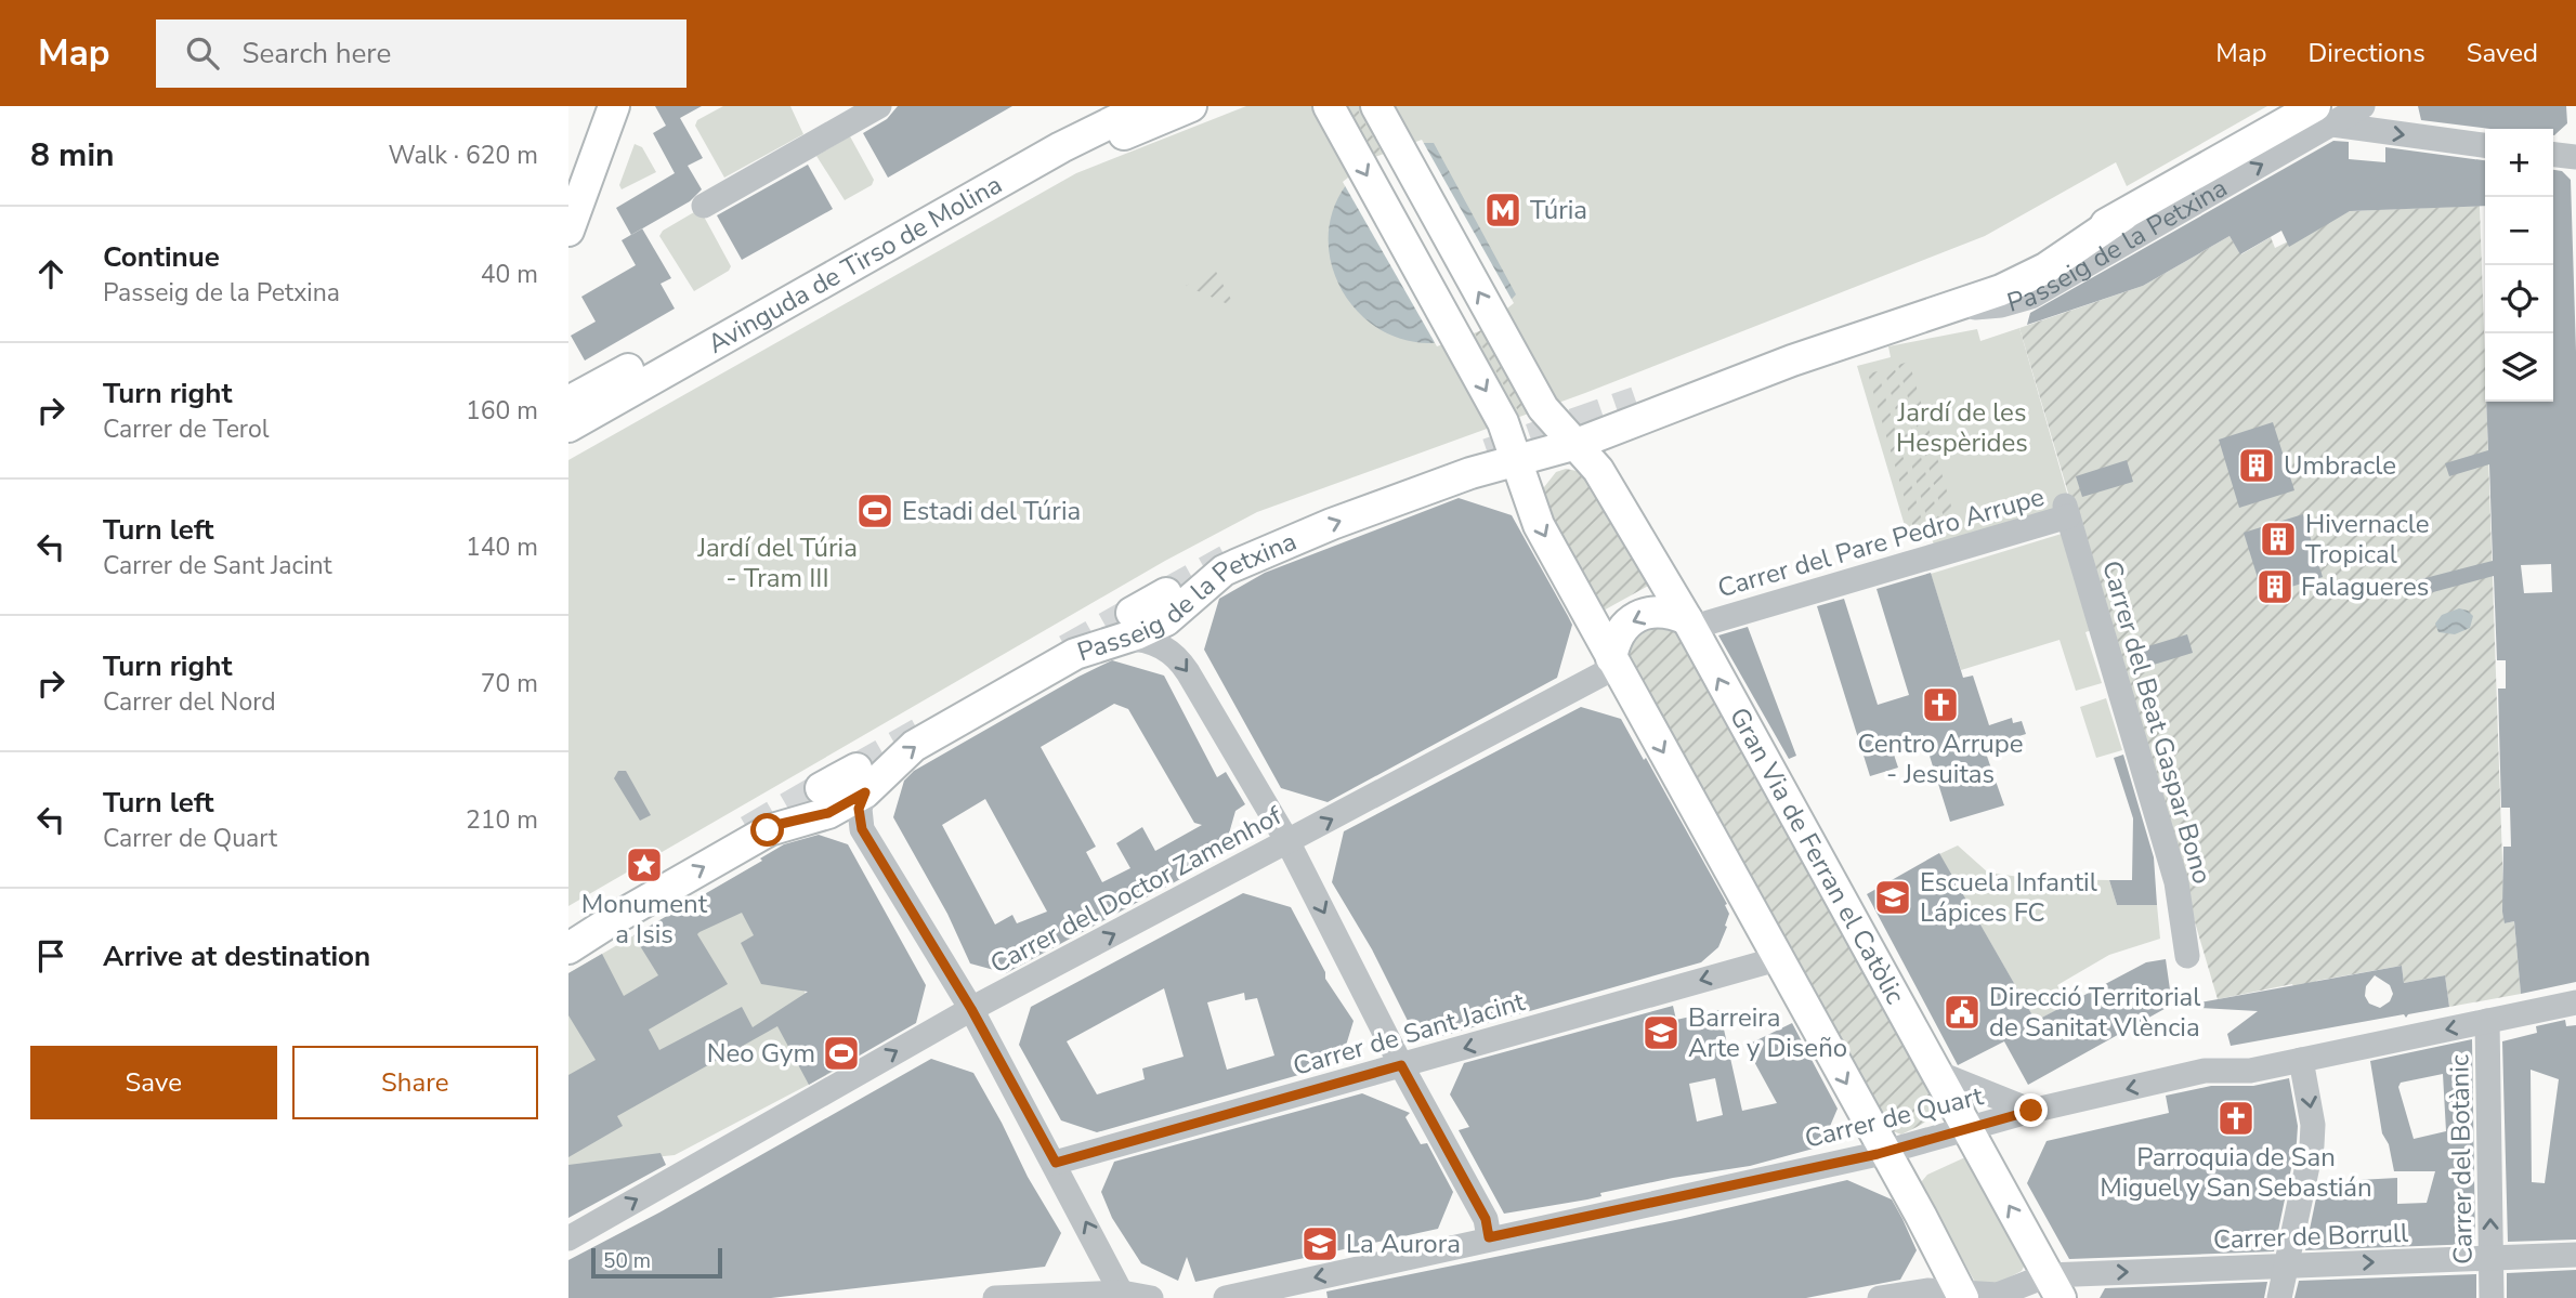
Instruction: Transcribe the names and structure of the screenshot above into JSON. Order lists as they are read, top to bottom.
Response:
{
  "streets": {
    "main road": ["Passeig de la Petxina", "Avinguda de Tirso de Molina", "Gran Via de Ferran el Catòlic"],
    "street": [
      "Carrer del Pare Pedro Arrupe",
      "Carrer del Beat Gaspar Bono",
      "Carrer del Doctor Zamenhof",
      "Carrer de Sant Jacint",
      "Carrer de Quart",
      "Carrer del Botànic",
      "Carrer de Borrull"
    ]
  },
  "crossings": [
    ["Passeig de la Petxina", "Gran Via de Ferran el Catòlic"],
    ["Carrer del Pare Pedro Arrupe", "Carrer del Beat Gaspar Bono"],
    ["Carrer del Pare Pedro Arrupe", "Gran Via de Ferran el Catòlic"],
    ["Gran Via de Ferran el Catòlic", "Carrer de Quart"],
    ["Gran Via de Ferran el Catòlic", "Carrer de Borrull"],
    ["Carrer de Quart", "Carrer del Botànic"],
    ["Carrer del Botànic", "Carrer de Borrull"]
  ],
  "one_way": [
    "Passeig de la Petxina",
    "Carrer del Doctor Zamenhof",
    "Carrer de Sant Jacint",
    "Carrer de Quart",
    "Carrer de Borrull"
  ],
  "parks": ["Jardí de les Hespèrides", "Jardí del Túria - Tram III"],
  "places": {
    "metro station": ["Túria"],
    "building": ["Umbracle", "Hivernacle Tropical", "Falagueres"],
    "sports": ["Estadi del Túria", "Neo Gym"],
    "church": ["Centro Arrupe - Jesuitas", "Parroquia de San Miguel y San Sebastián"],
    "place": ["Monument a Isis"],
    "school or university": ["Escuela Infantil Lápices FC", "Barreira Arte y Diseño", "La Aurora"],
    "public building": ["Direcció Territorial de Sanitat Vlència"]
  },
  "scale_bar": "50 m",
  "page": {
    "header": "Map",
    "search": "Search here",
    "nav": ["Map", "Directions", "Saved"],
    "heading": ["8 min", "Walk · 620 m"],
    "map_buttons": ["+", "−"],
    "list": [
      ["Continue", "Passeig de la Petxina", "40 m"],
      ["Turn right", "Carrer de Terol", "160 m"],
      ["Turn left", "Carrer de Sant Jacint", "140 m"],
      ["Turn right", "Carrer del Nord", "70 m"],
      ["Turn left", "Carrer de Quart", "210 m"],
      "Arrive at destination"
    ],
    "buttons": ["Save", "Share"],
    "scale": "50 m"
  }
}
